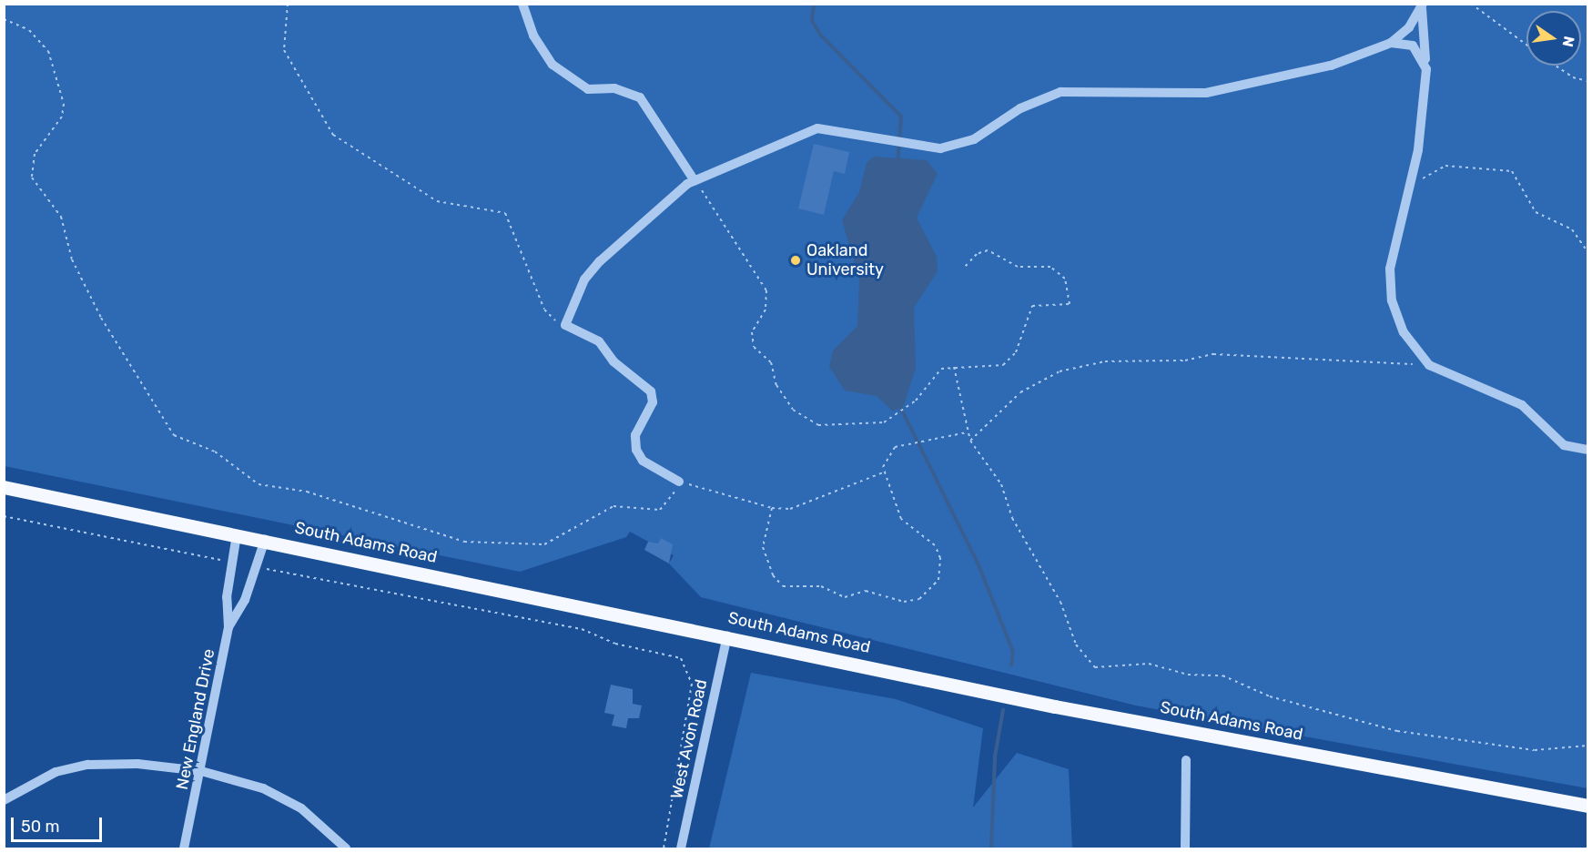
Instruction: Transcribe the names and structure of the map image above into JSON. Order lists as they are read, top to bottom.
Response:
{
  "streets": {
    "main road": ["South Adams Road"],
    "street": ["New England Drive", "West Avon Road"]
  },
  "crossings": [
    ["South Adams Road", "New England Drive"],
    ["South Adams Road", "West Avon Road"]
  ],
  "places": ["Oakland University"],
  "scale_bar": "50 m",
  "north": "right"
}
